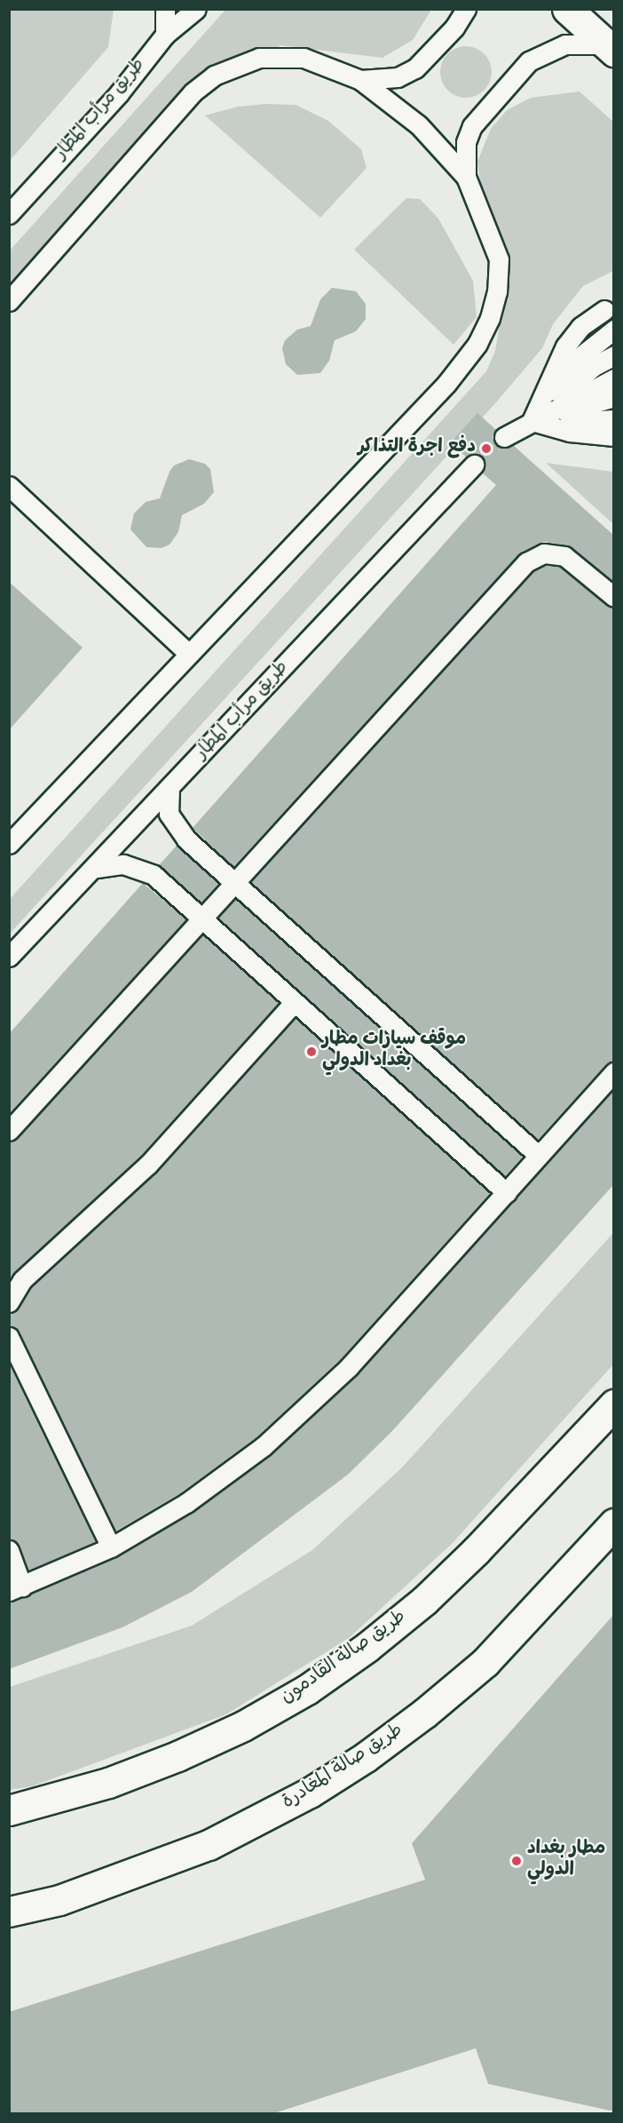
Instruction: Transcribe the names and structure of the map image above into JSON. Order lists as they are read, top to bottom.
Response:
{
  "streets": {
    "main road": ["طريق صالة القادمون", "طريق صالة المغادرة"],
    "lane": ["طريق مرأب المطار"]
  },
  "places": ["دفع اجرة التذاكر", "موقف سيارات مطار بغداد الدولي", "مطار بغداد الدولي"]
}
